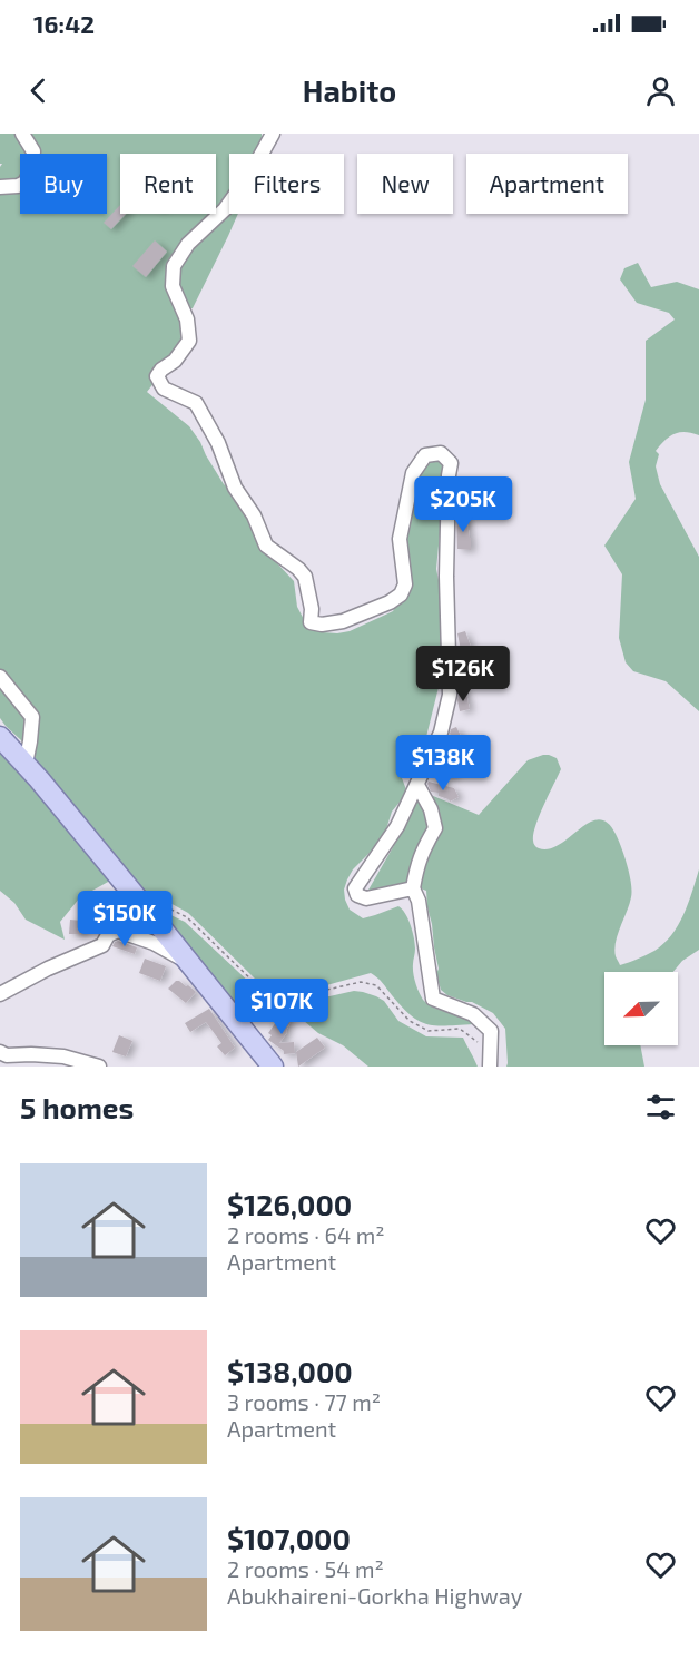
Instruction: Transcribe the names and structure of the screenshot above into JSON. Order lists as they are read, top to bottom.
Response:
{
  "north": "bottom left",
  "page": {
    "status": "16:42",
    "header": "Habito",
    "chip": [
      "Buy",
      "Rent",
      "Filters",
      "New",
      "Apartment"
    ],
    "price": [
      "$205K",
      "$126K",
      "$138K",
      "$150K",
      "$107K"
    ],
    "heading": "5 homes",
    "list": [
      {
        "name": "$126,000",
        "note": "2 rooms · 64 m² · Apartment"
      },
      {
        "name": "$138,000",
        "note": "3 rooms · 77 m² · Apartment"
      },
      {
        "name": "$107,000",
        "note": "2 rooms · 54 m² · Abukhaireni-Gorkha Highway"
      }
    ]
  }
}
